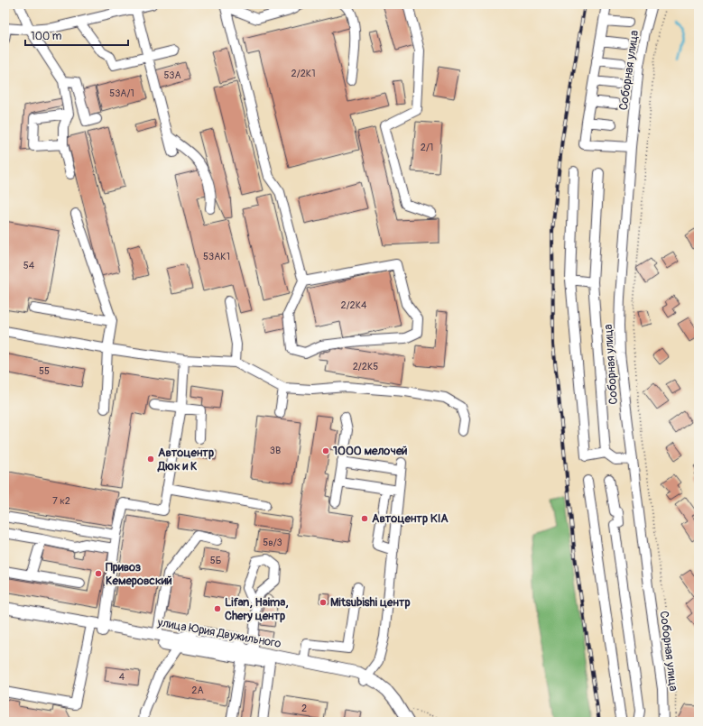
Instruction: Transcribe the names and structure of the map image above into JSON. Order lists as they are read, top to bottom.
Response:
{
  "streets": {
    "main road": ["улица Юрия Двужильного"],
    "street": ["Соборная улица"]
  },
  "places": [
    "1000 мелочей",
    "Автоцентр Дюк и К",
    "Автоцентр KIA",
    "Привоз Кемеровский",
    "Mitsubishi центр",
    "Lifan, Haima, Chery центр"
  ],
  "house_numbers": [
    "2/2К1",
    "53А",
    "53А/1",
    "2/1",
    "53АК1",
    "54",
    "2/2К4",
    "2/2К5",
    "55",
    "3В",
    "7 к2",
    "5в/3",
    "5Б",
    "4",
    "2А",
    "2"
  ],
  "scale_bar": "100 m"
}
